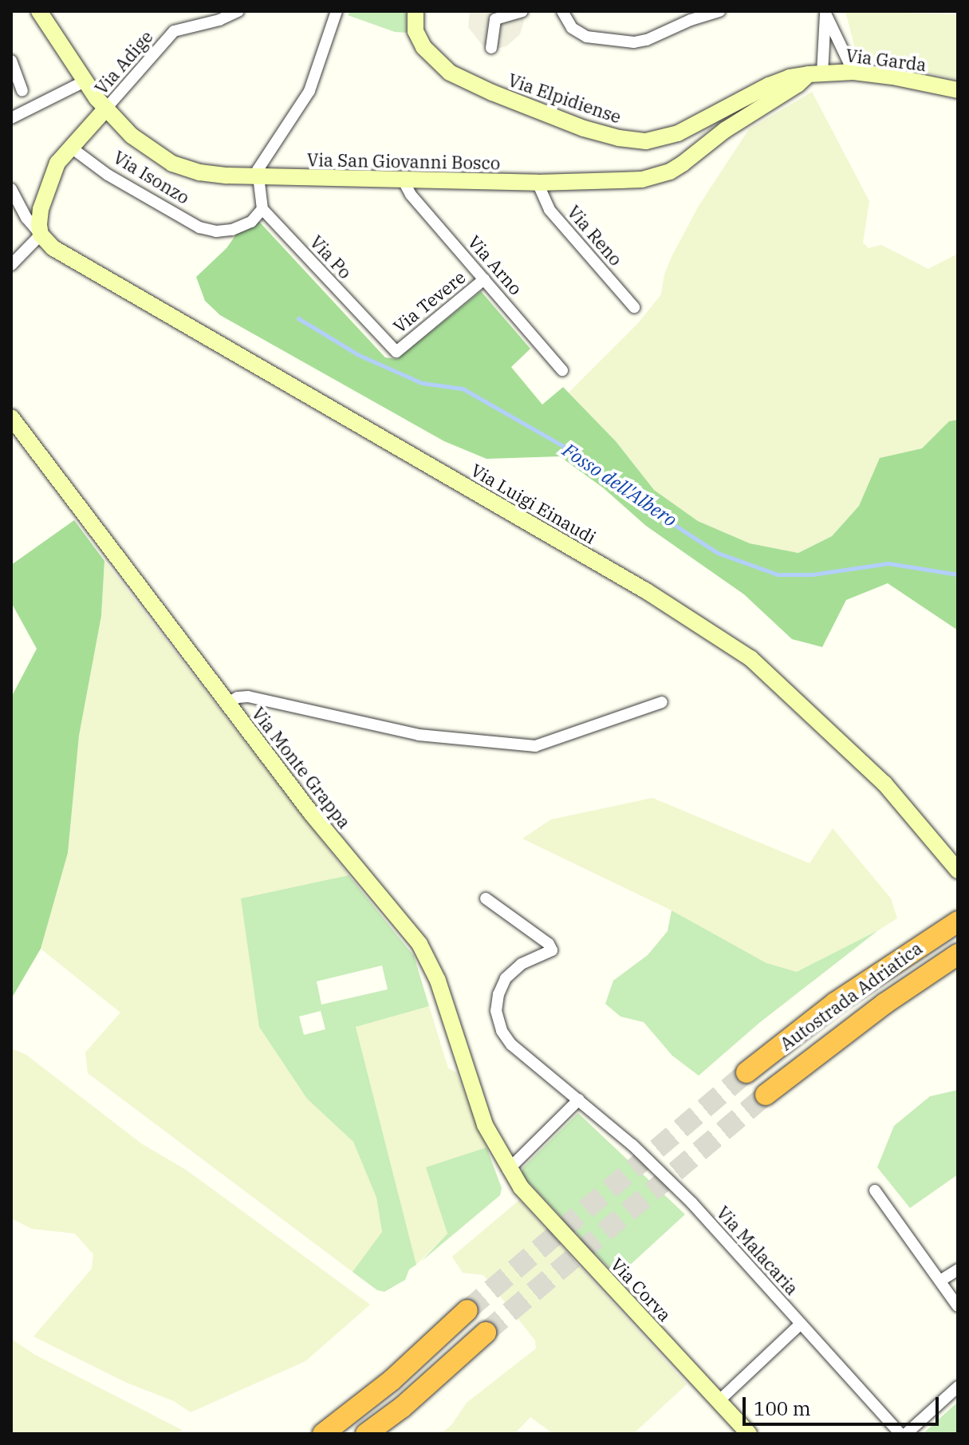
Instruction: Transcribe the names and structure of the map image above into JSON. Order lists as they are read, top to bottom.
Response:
{
  "streets": {
    "highway": ["Autostrada Adriatica"],
    "street": [
      "Via Garda",
      "Via Adige",
      "Via Elpidiense",
      "Via San Giovanni Bosco",
      "Via Isonzo",
      "Via Reno",
      "Via Po",
      "Via Arno",
      "Via Tevere",
      "Via Luigi Einaudi",
      "Via Monte Grappa",
      "Via Malacaria",
      "Via Corva"
    ]
  },
  "crossings": [
    ["Via Garda", "Via Elpidiense"],
    ["Via Garda", "Via San Giovanni Bosco"],
    ["Via Adige", "Via San Giovanni Bosco"],
    ["Via Elpidiense", "Via San Giovanni Bosco"],
    ["Via San Giovanni Bosco", "Via Reno"],
    ["Via San Giovanni Bosco", "Via Arno"],
    ["Via Isonzo", "Via Po"],
    ["Via Po", "Via Tevere"],
    ["Via Arno", "Via Tevere"],
    ["Via Monte Grappa", "Via Corva"]
  ],
  "water": ["Fosso dell'Albero"],
  "scale_bar": "100 m"
}
